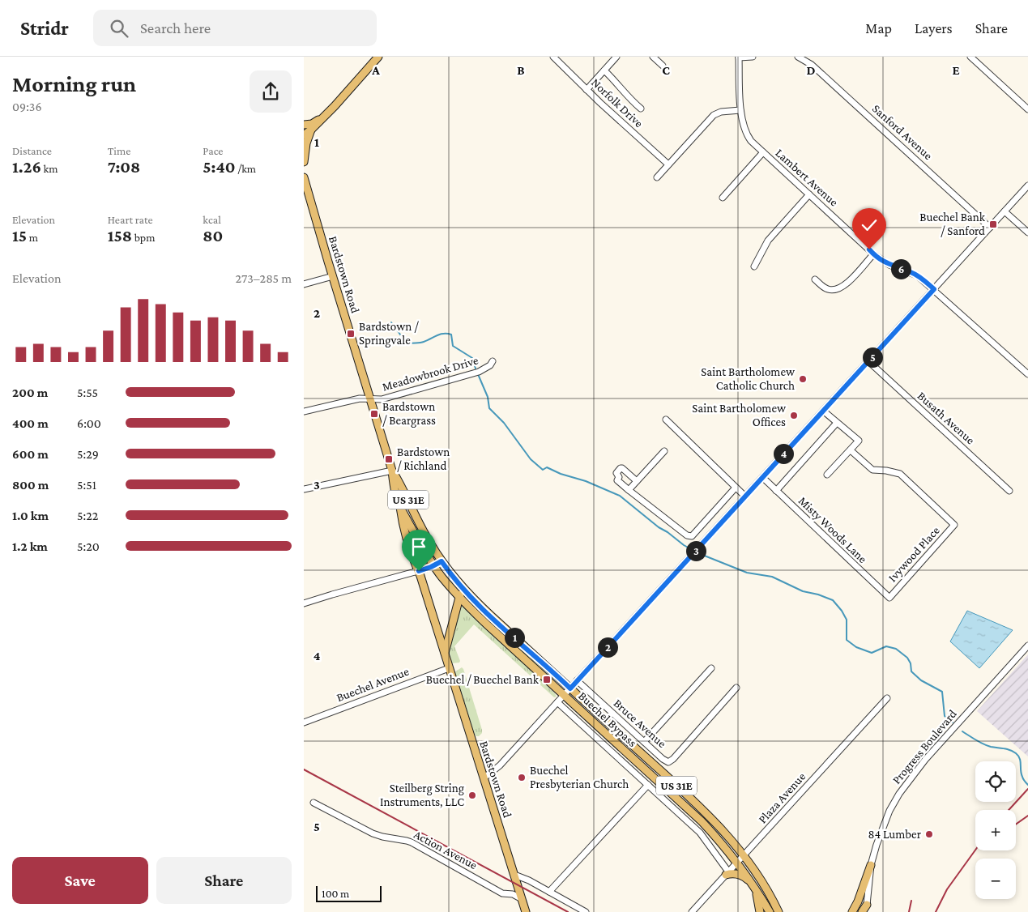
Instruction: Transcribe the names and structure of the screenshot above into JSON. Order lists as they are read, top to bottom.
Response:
{
  "streets": {
    "main road": ["Bardstown Road", "US 31E", "Buechel Bypass"],
    "street": [
      "Norfolk Drive",
      "Sanford Avenue",
      "Lambert Avenue",
      "Meadowbrook Drive",
      "Busath Avenue",
      "Misty Woods Lane",
      "Ivywood Place",
      "Buechel Avenue",
      "Bruce Avenue",
      "Progress Boulevard",
      "Plaza Avenue",
      "Action Avenue"
    ]
  },
  "crossings": [
    ["Bardstown Road", "Meadowbrook Drive"],
    ["Bardstown Road", "Buechel Avenue"],
    ["Bardstown Road", "Buechel Bypass"],
    ["Bardstown Road", "Action Avenue"],
    ["Misty Woods Lane", "Ivywood Place"],
    ["Buechel Bypass", "Plaza Avenue"]
  ],
  "places": {
    "transit": [
      "Buechel Bank / Sanford",
      "Bardstown / Springvale",
      "Bardstown / Beargrass",
      "Bardstown / Richland",
      "Buechel / Buechel Bank"
    ],
    "other": [
      "Saint Bartholomew Catholic Church",
      "Saint Bartholomew Offices",
      "Buechel Presbyterian Church",
      "Steilberg String Instruments, LLC",
      "84 Lumber"
    ]
  },
  "scale_bar": "100 m",
  "page": {
    "header": "Stridr",
    "search": "Search here",
    "nav": ["Map", "Layers", "Share"],
    "heading": ["Morning run", "09:36"],
    "stats": [
      ["Distance", "1.26 km"],
      ["Time", "7:08"],
      ["Pace", "5:40 /km"],
      ["Elevation", "15 m"],
      ["Heart rate", "158 bpm"],
      ["kcal", "80"]
    ],
    "pins": [
      "6",
      "5",
      "4",
      "3",
      "1",
      "2"
    ],
    "chart": ["Elevation", "273–285 m"],
    "list": [
      {
        "name": "200 m",
        "note": "5:55"
      },
      {
        "name": "400 m",
        "note": "6:00"
      },
      {
        "name": "600 m",
        "note": "5:29"
      },
      {
        "name": "800 m",
        "note": "5:51"
      },
      {
        "name": "1.0 km",
        "note": "5:22"
      },
      {
        "name": "1.2 km",
        "note": "5:20"
      }
    ],
    "map_buttons": ["+", "−"],
    "buttons": ["Save", "Share"],
    "scale": "100 m"
  },
  "grid": {
    "columns": [
      "A",
      "B",
      "C",
      "D",
      "E"
    ],
    "rows": [
      "1",
      "2",
      "3",
      "4",
      "5"
    ]
  }
}
